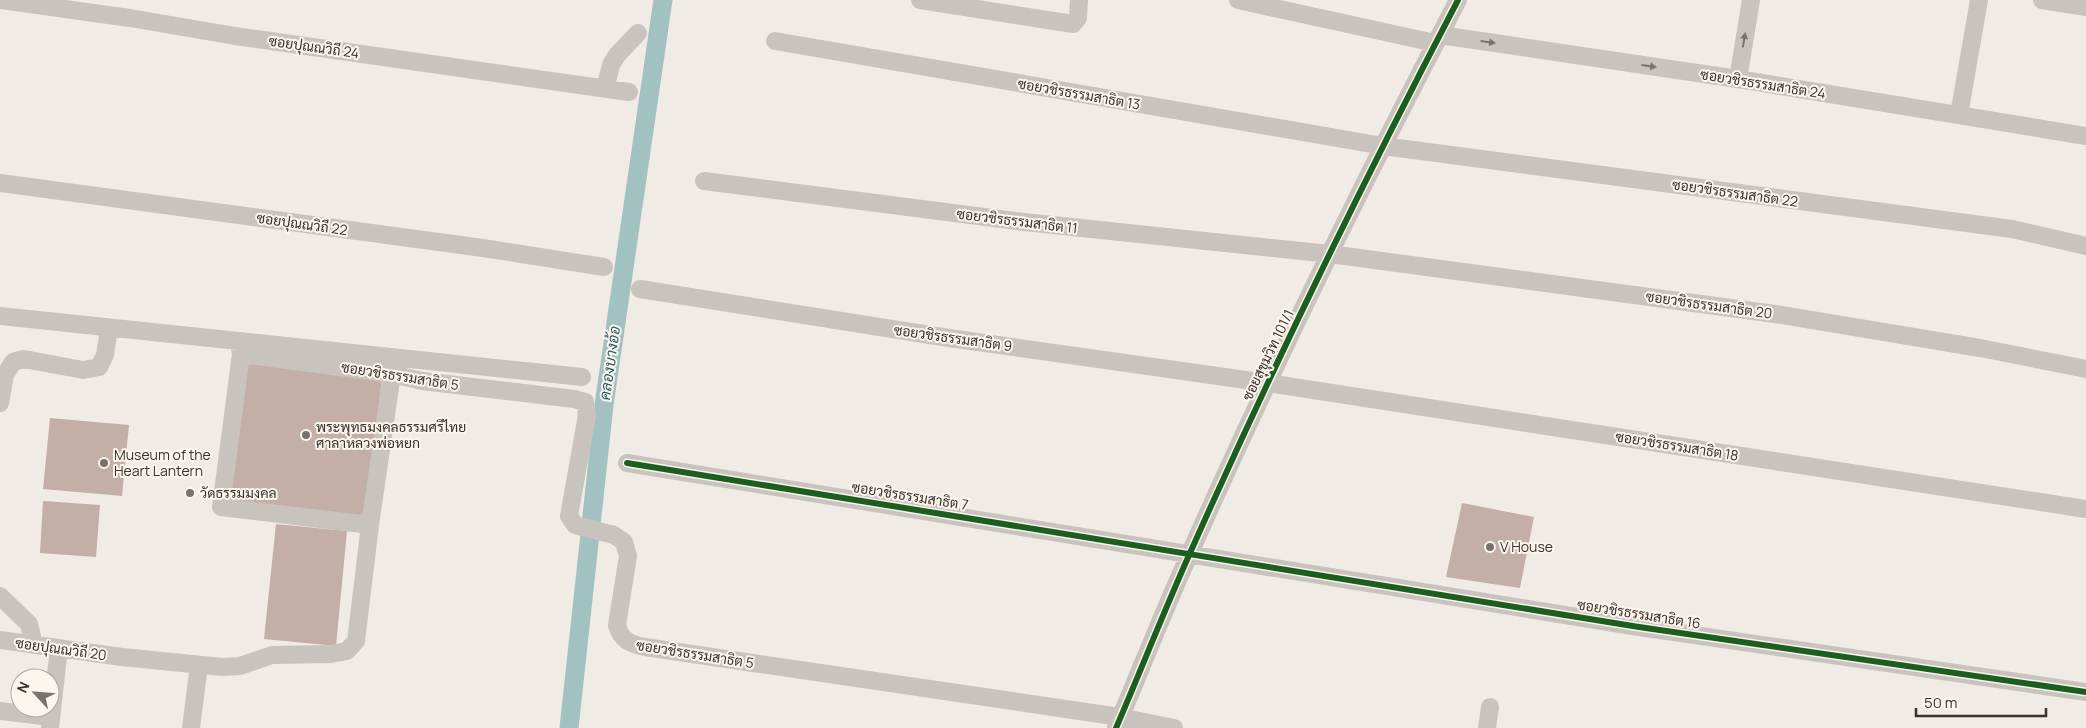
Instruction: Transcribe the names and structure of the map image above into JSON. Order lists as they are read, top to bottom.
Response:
{
  "streets": {
    "street": [
      "ซอยปุณณวิถี 24",
      "ซอยวชิรธรรมสาธิต 24",
      "ซอยวชิรธรรมสาธิต 13",
      "ซอยวชิรธรรมสาธิต 22",
      "ซอยวชิรธรรมสาธิต 11",
      "ซอยปุณณวิถี 22",
      "ซอยวชิรธรรมสาธิต 20",
      "ซอยวชิรธรรมสาธิต 9",
      "ซอยสุขุมวิท 101/1",
      "ซอยวชิรธรรมสาธิต 5",
      "ซอยวชิรธรรมสาธิต 18",
      "ซอยวชิรธรรมสาธิต 7",
      "ซอยวชิรธรรมสาธิต 16",
      "ซอยปุณณวิถี 20"
    ]
  },
  "crossings": [
    ["ซอยวชิรธรรมสาธิต 24", "ซอยสุขุมวิท 101/1"],
    ["ซอยวชิรธรรมสาธิต 13", "ซอยวชิรธรรมสาธิต 22"],
    ["ซอยวชิรธรรมสาธิต 13", "ซอยสุขุมวิท 101/1"],
    ["ซอยวชิรธรรมสาธิต 22", "ซอยสุขุมวิท 101/1"],
    ["ซอยวชิรธรรมสาธิต 11", "ซอยวชิรธรรมสาธิต 20"],
    ["ซอยวชิรธรรมสาธิต 11", "ซอยสุขุมวิท 101/1"],
    ["ซอยวชิรธรรมสาธิต 20", "ซอยสุขุมวิท 101/1"],
    ["ซอยวชิรธรรมสาธิต 9", "ซอยสุขุมวิท 101/1"],
    ["ซอยวชิรธรรมสาธิต 9", "ซอยวชิรธรรมสาธิต 18"],
    ["ซอยสุขุมวิท 101/1", "ซอยวชิรธรรมสาธิต 5"],
    ["ซอยสุขุมวิท 101/1", "ซอยวชิรธรรมสาธิต 18"],
    ["ซอยสุขุมวิท 101/1", "ซอยวชิรธรรมสาธิต 7"],
    ["ซอยสุขุมวิท 101/1", "ซอยวชิรธรรมสาธิต 16"],
    ["ซอยวชิรธรรมสาธิต 5", "ซอยปุณณวิถี 20"],
    ["ซอยวชิรธรรมสาธิต 7", "ซอยวชิรธรรมสาธิต 16"]
  ],
  "one_way": ["ซอยวชิรธรรมสาธิต 24"],
  "water": ["คลองบางอ้อ"],
  "places": [
    "พระพุทธมงคลธรรมศรีไทย ศาลาหลวงพ่อหยก",
    "Museum of the Heart Lantern",
    "วัดธรรมมงคล",
    "V House"
  ],
  "scale_bar": "50 m",
  "north": "top left"
}
